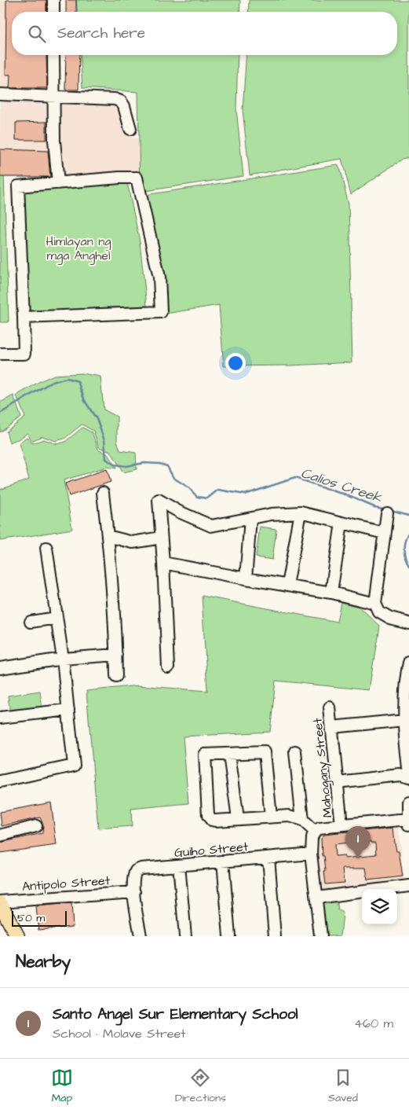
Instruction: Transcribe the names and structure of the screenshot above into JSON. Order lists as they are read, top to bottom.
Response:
{
  "streets": {
    "street": ["Mahogany Street", "Guiho Street", "Antipolo Street"]
  },
  "crossings": [
    ["Guiho Street", "Antipolo Street"]
  ],
  "water": ["Calios Creek"],
  "parks": ["Himlayan ng mga Anghel"],
  "scale_bar": "50 m",
  "page": {
    "search": "Search here",
    "pins": "1",
    "scale": "50 m",
    "heading": "Nearby",
    "list": [
      {
        "mark": "1",
        "name": "Santo Angel Sur Elementary School",
        "note": "School · Molave Street",
        "value": "460 m"
      }
    ],
    "nav": ["Map", "Directions", "Saved"]
  }
}
